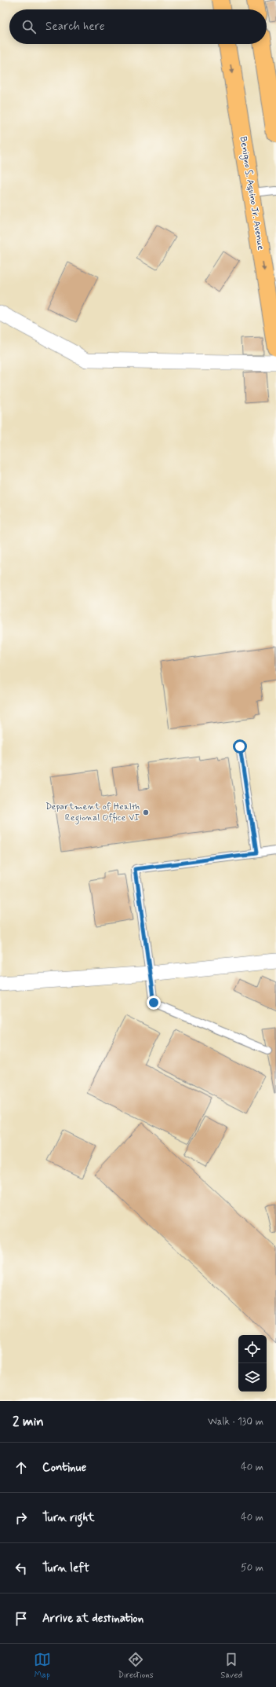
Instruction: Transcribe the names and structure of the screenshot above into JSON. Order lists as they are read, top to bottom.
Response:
{
  "streets": {
    "main road": ["Benigno S. Aquino Jr. Avenue"]
  },
  "one_way": ["Benigno S. Aquino Jr. Avenue"],
  "places": ["Department of Health Regional Office VI"],
  "page": {
    "search": "Search here",
    "heading": ["2 min", "Walk · 130 m"],
    "list": [
      ["Continue", "40 m"],
      ["Turn right", "40 m"],
      ["Turn left", "50 m"],
      "Arrive at destination"
    ],
    "nav": ["Map", "Directions", "Saved"]
  }
}
